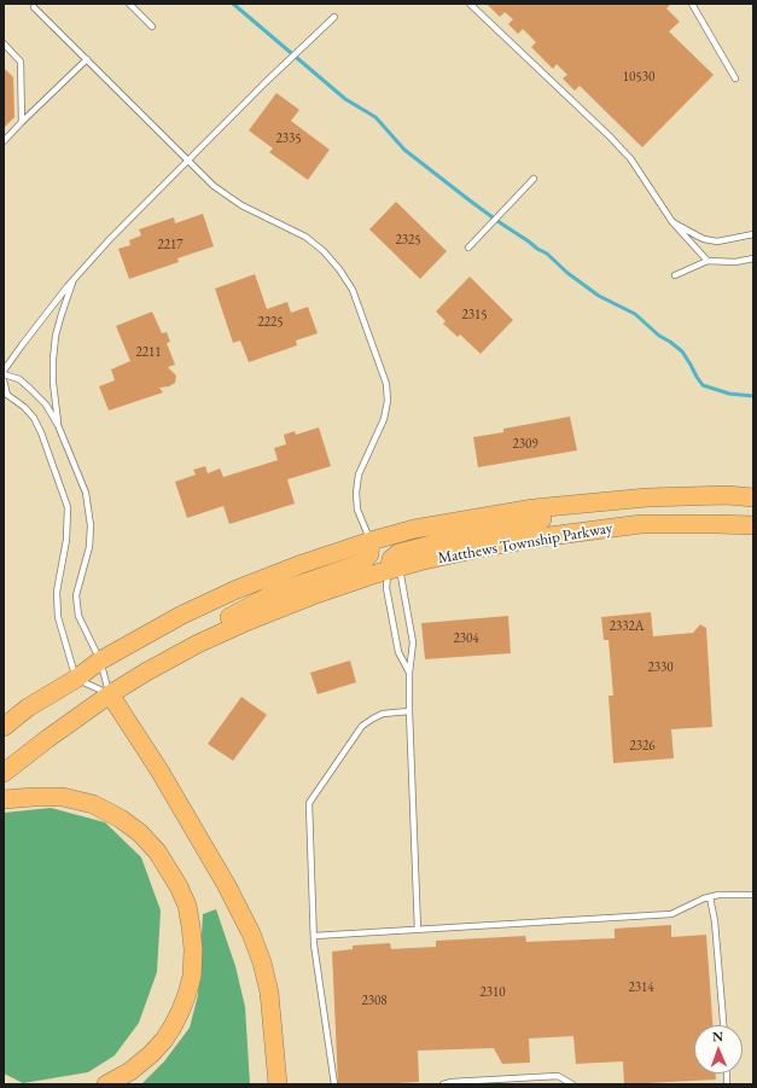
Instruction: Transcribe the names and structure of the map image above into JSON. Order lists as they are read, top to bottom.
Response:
{
  "streets": {
    "main road": ["Matthews Township Parkway"]
  },
  "house_numbers": [
    "10530",
    "2335",
    "2325",
    "2217",
    "2315",
    "2225",
    "2211",
    "2309",
    "2332A",
    "2304",
    "2330",
    "2326",
    "2314",
    "2310",
    "2308"
  ],
  "north": "top"
}
